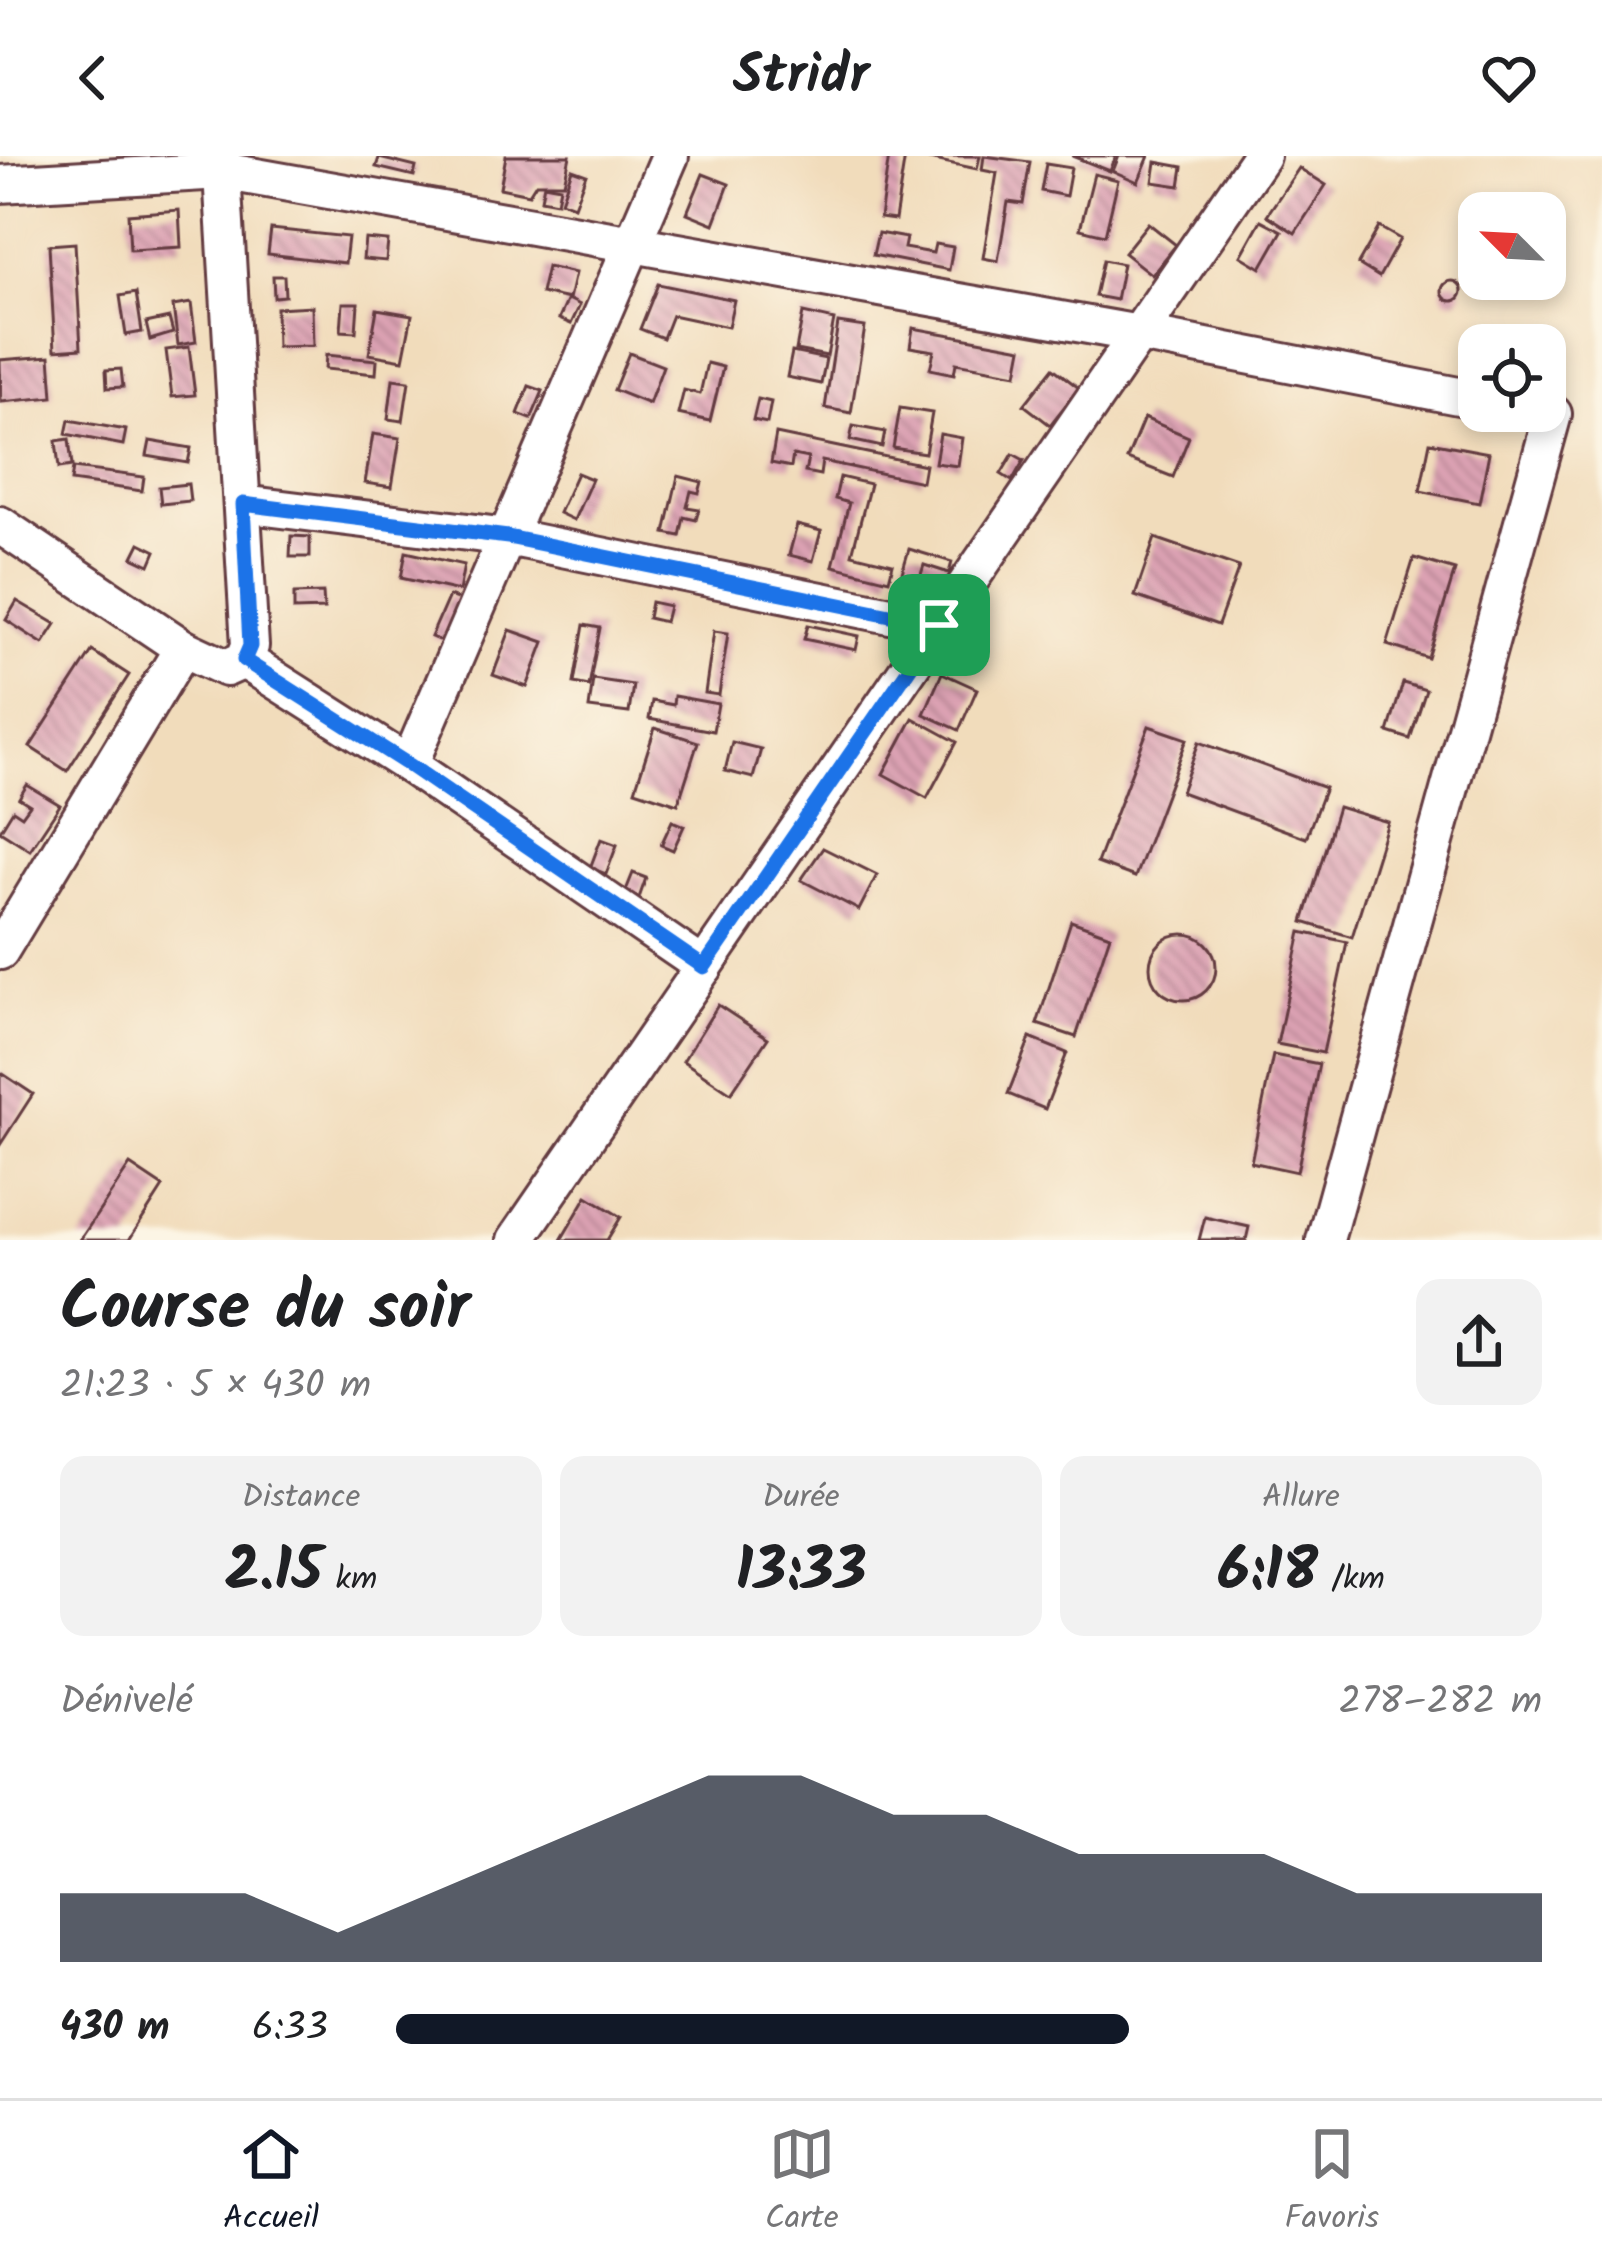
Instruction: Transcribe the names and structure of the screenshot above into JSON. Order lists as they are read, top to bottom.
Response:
{
  "north": "top left",
  "page": {
    "header": "Stridr",
    "heading": ["Course du soir", "21:23 · 5 × 430 m"],
    "stats": [
      ["Distance", "2.15 km"],
      ["Durée", "13:33"],
      ["Allure", "6:18 /km"]
    ],
    "chart": ["Dénivelé", "278–282 m"],
    "list": [
      {
        "name": "430 m",
        "note": "6:33"
      }
    ],
    "tabs": ["Accueil", "Carte", "Favoris"]
  }
}
